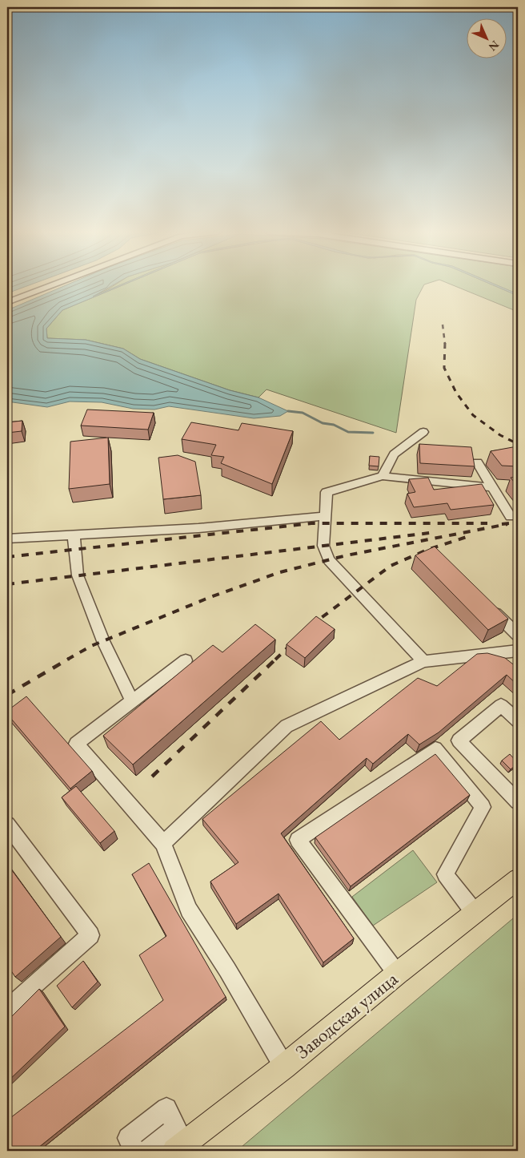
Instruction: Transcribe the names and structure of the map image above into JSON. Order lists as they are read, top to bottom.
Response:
{
  "streets": {
    "main road": ["Заводская улица"]
  },
  "north": "bottom right"
}
